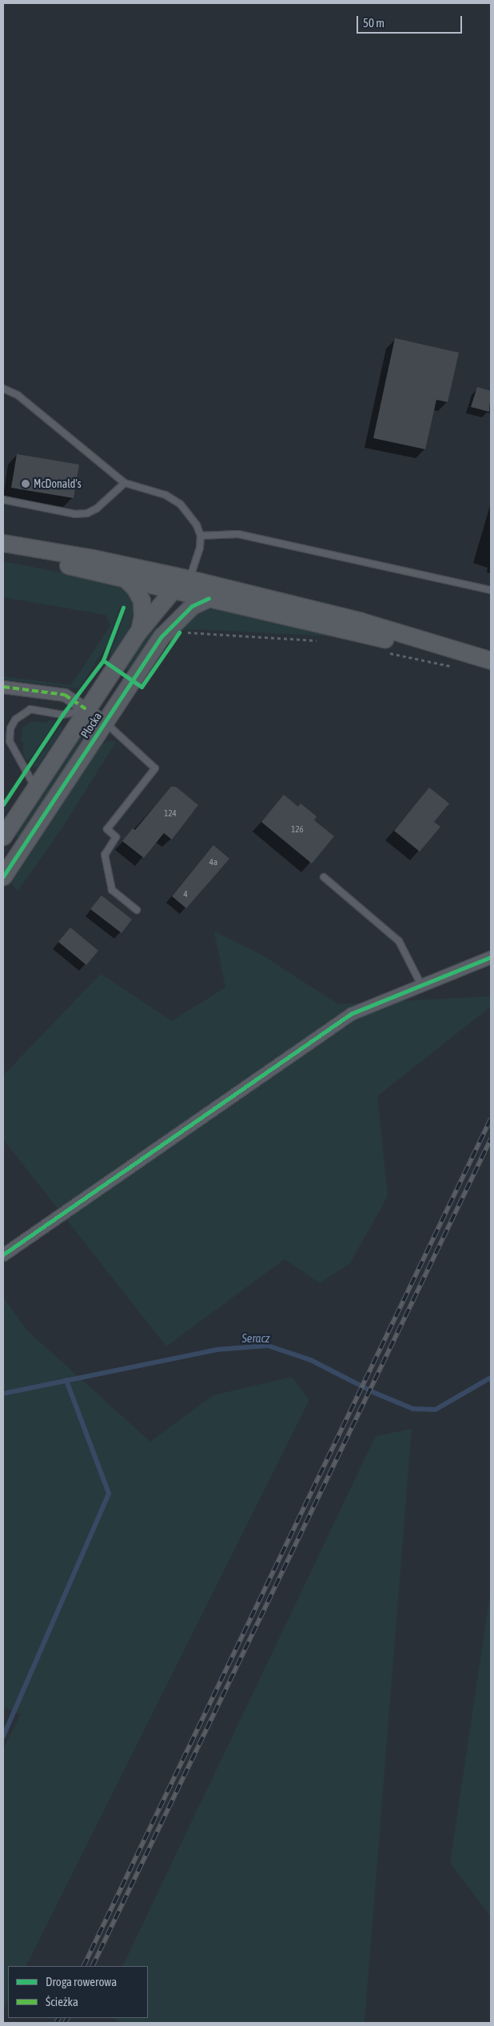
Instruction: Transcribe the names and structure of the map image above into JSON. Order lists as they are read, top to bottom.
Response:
{
  "streets": {
    "main road": ["Płocka"]
  },
  "water": ["Seracz"],
  "places": ["McDonald's"],
  "house_numbers": [
    "124",
    "126",
    "4a",
    "4"
  ],
  "legend": ["Droga rowerowa", "Ścieżka"],
  "scale_bar": "50 m"
}
